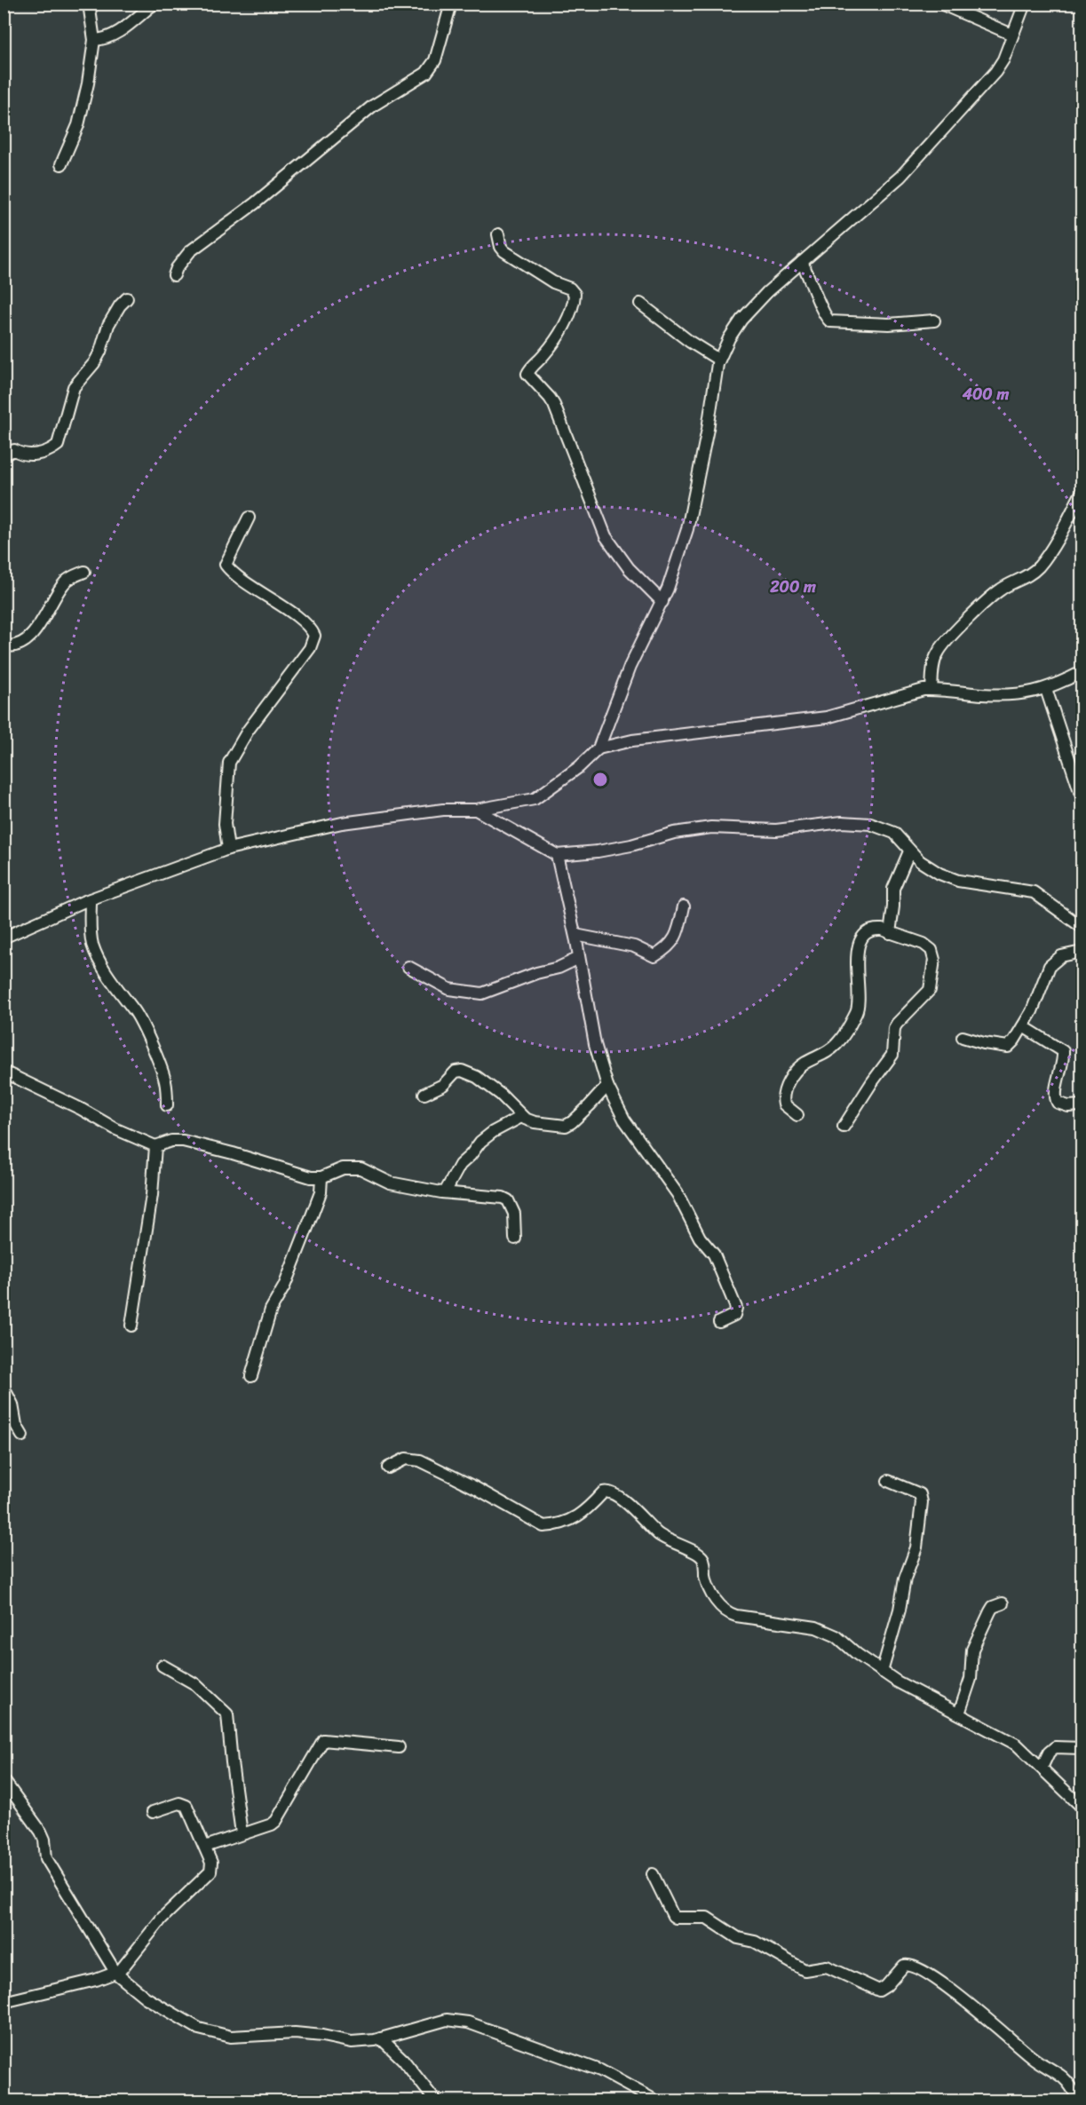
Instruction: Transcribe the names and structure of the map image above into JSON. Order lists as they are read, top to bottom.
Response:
{
  "rings": ["400 m", "200 m"]
}
